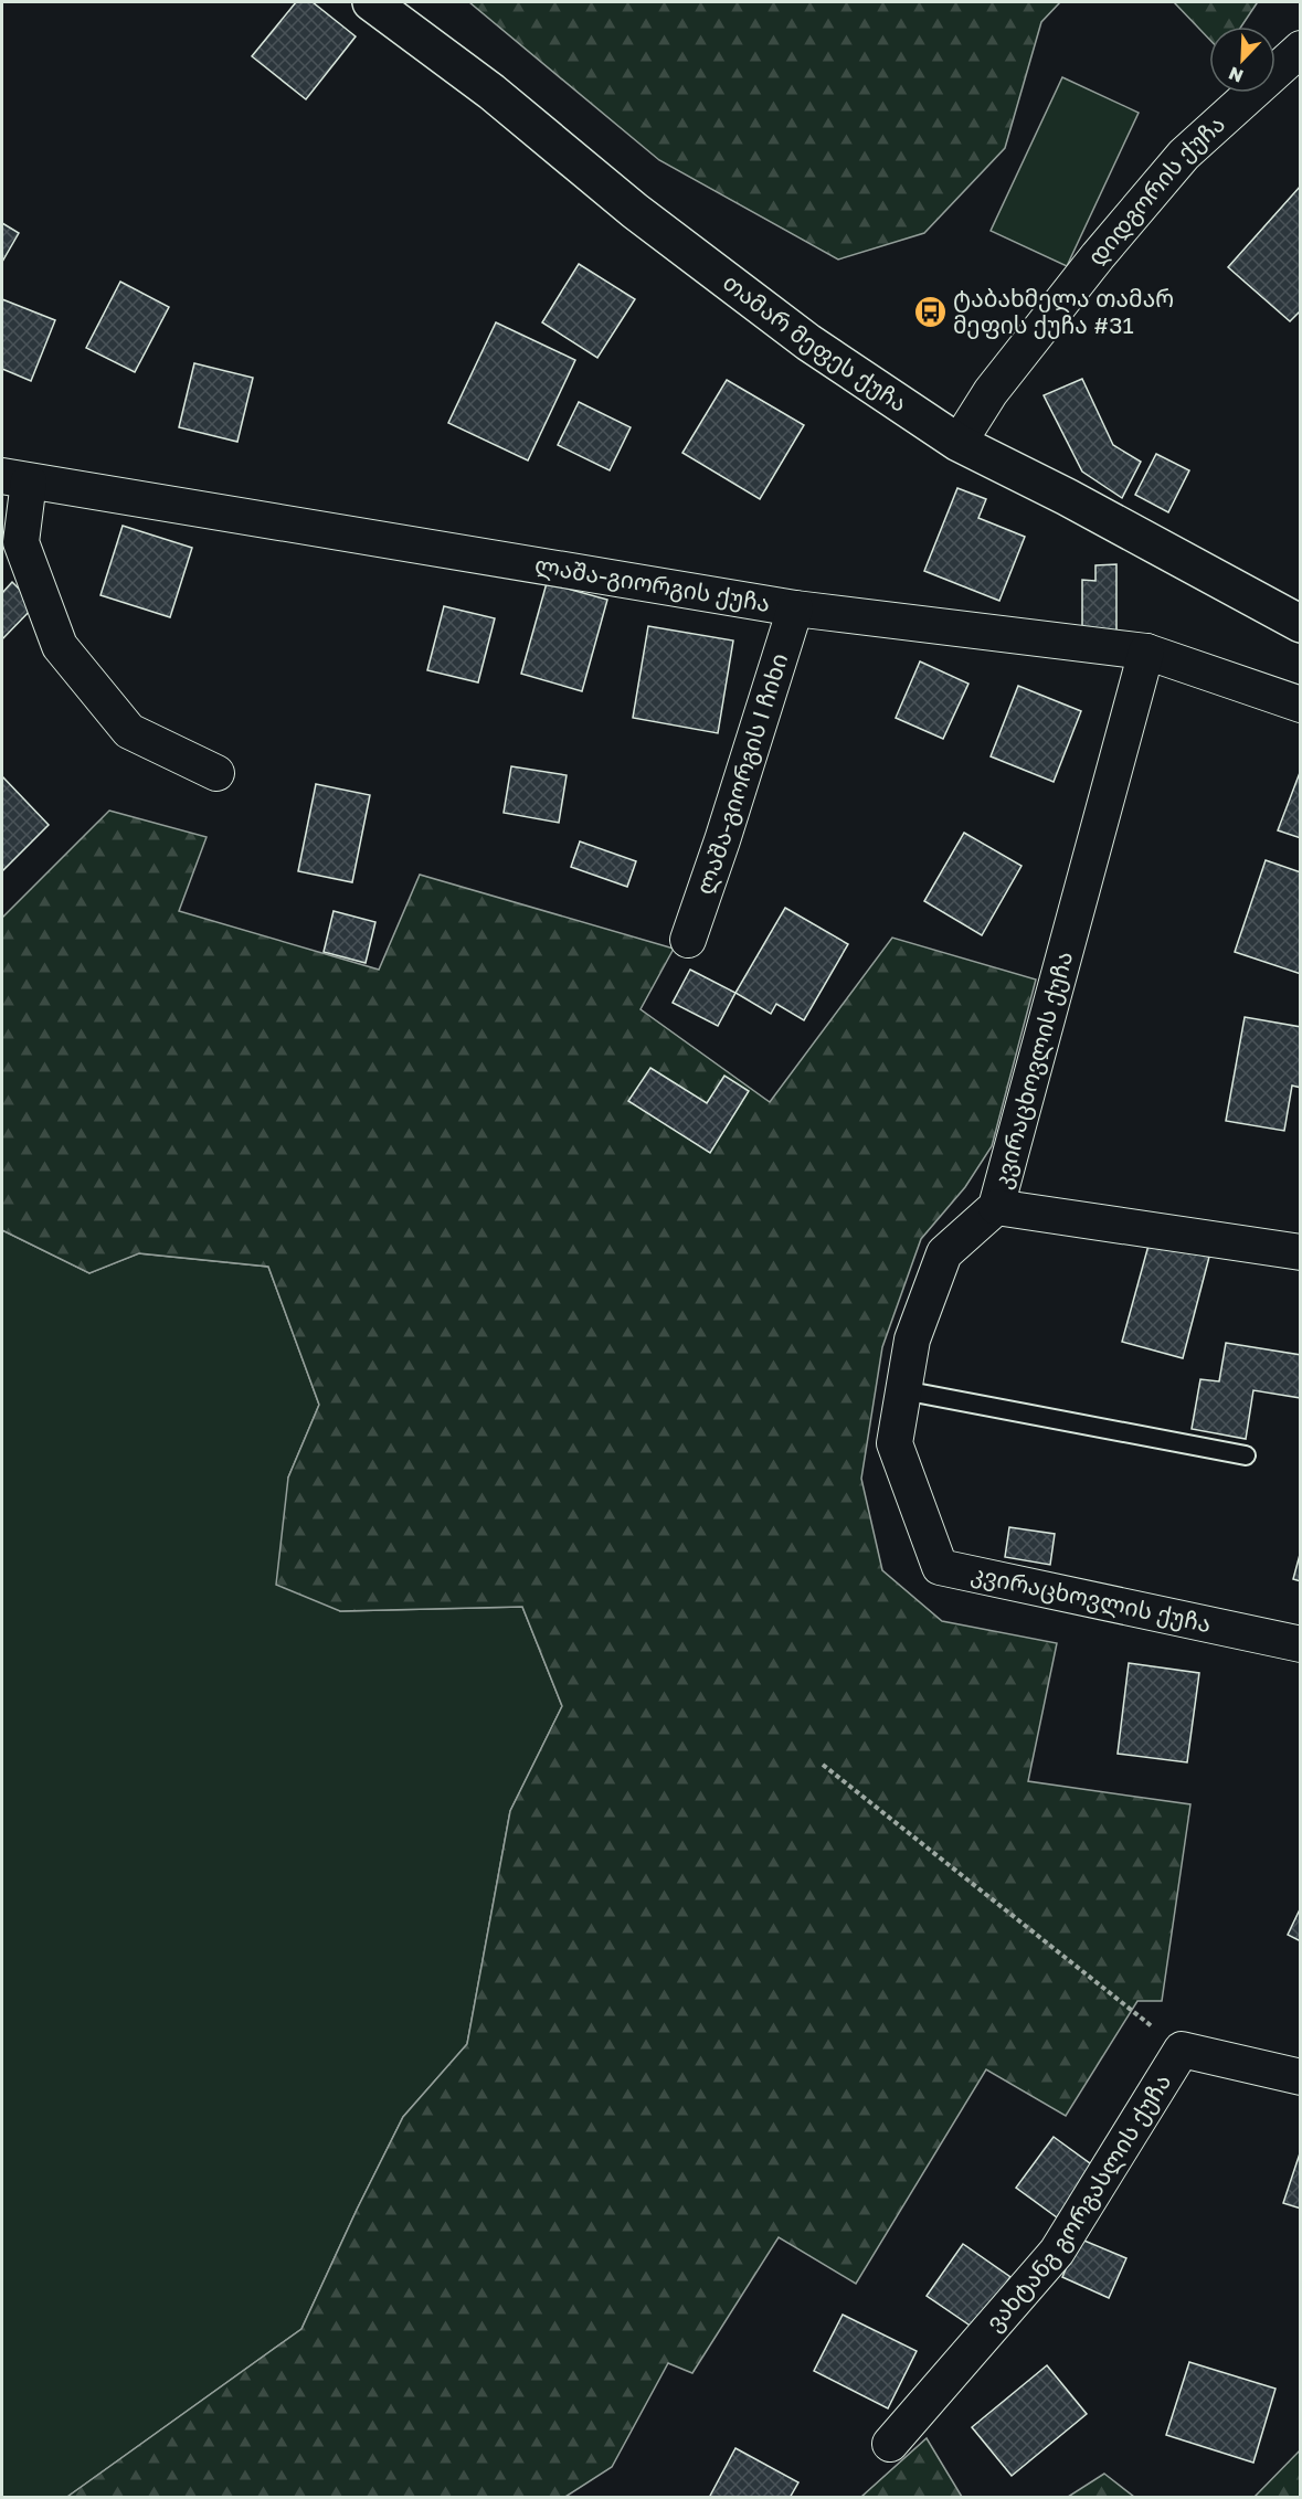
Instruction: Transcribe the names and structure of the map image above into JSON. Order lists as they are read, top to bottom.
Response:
{
  "streets": {
    "street": [
      "დიდგორის ქუჩა",
      "თამარ მეფეს ქუჩა",
      "ლაშა-გიორგის ქუჩა",
      "ლაშა-გიორგის I ჩიხი",
      "კვირაცხოვლის ქუჩა",
      "ვახტანგ გორგასლის ქუჩა"
    ]
  },
  "crossings": [
    ["დიდგორის ქუჩა", "თამარ მეფეს ქუჩა"],
    ["ლაშა-გიორგის ქუჩა", "ლაშა-გიორგის I ჩიხი"],
    ["ლაშა-გიორგის ქუჩა", "კვირაცხოვლის ქუჩა"]
  ],
  "places": {
    "bus stop": ["ტაბახმელა თამარ მეფის ქუჩა #31"]
  },
  "north": "bottom left"
}
